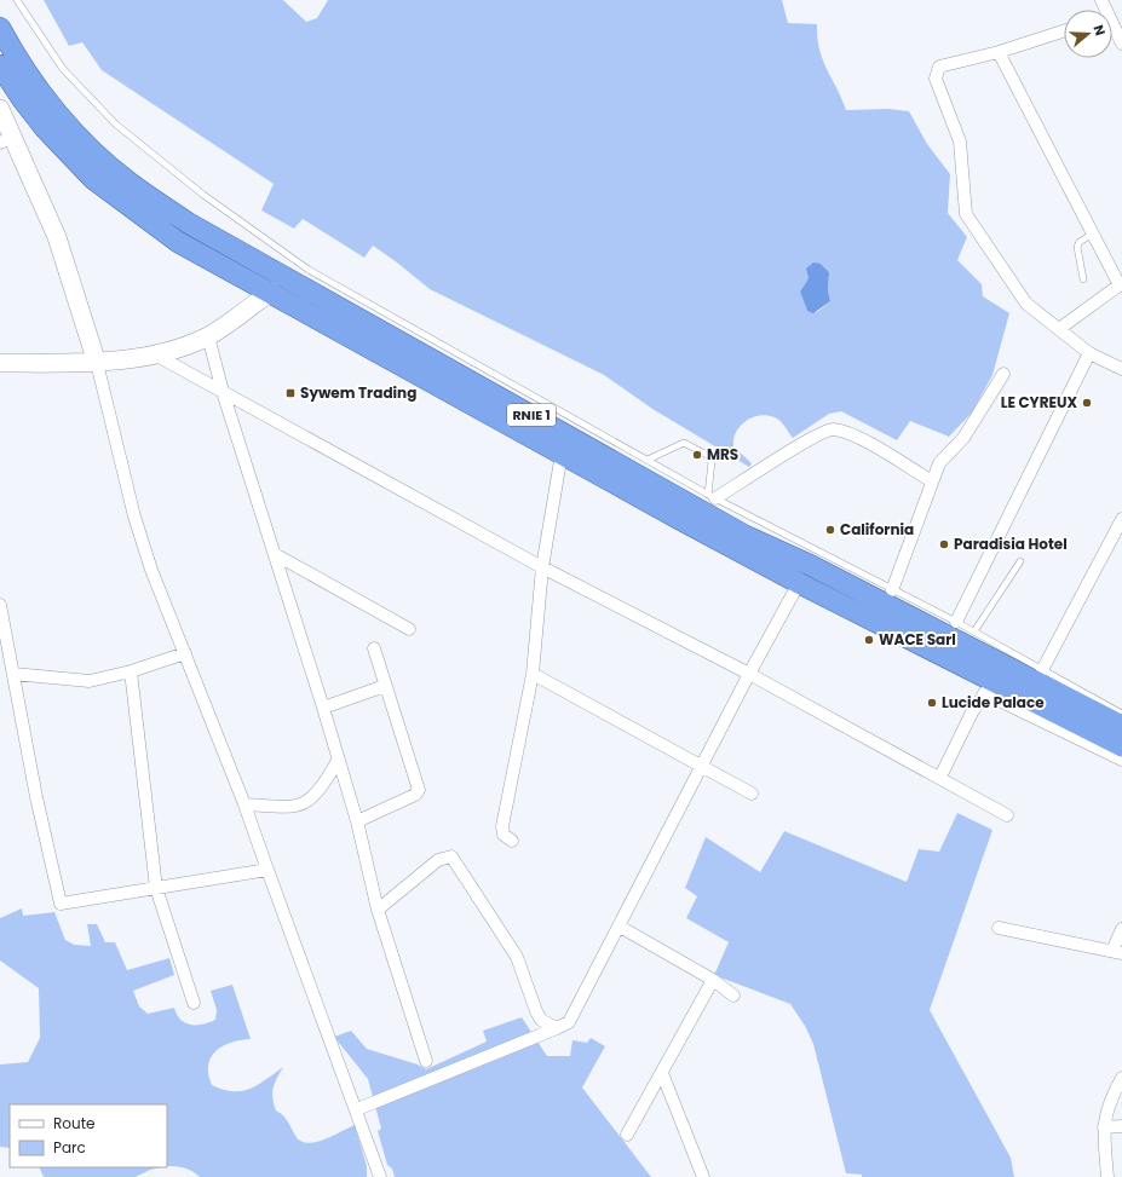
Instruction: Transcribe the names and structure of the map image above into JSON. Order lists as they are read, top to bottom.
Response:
{
  "streets": {
    "highway": ["RNIE 1"]
  },
  "places": {
    "transit": ["Sywem Trading"],
    "other": [
      "LE CYREUX",
      "MRS",
      "California",
      "Paradisia Hotel",
      "WACE Sarl",
      "Lucide Palace"
    ]
  },
  "legend": ["Route", "Parc"],
  "north": "right"
}
